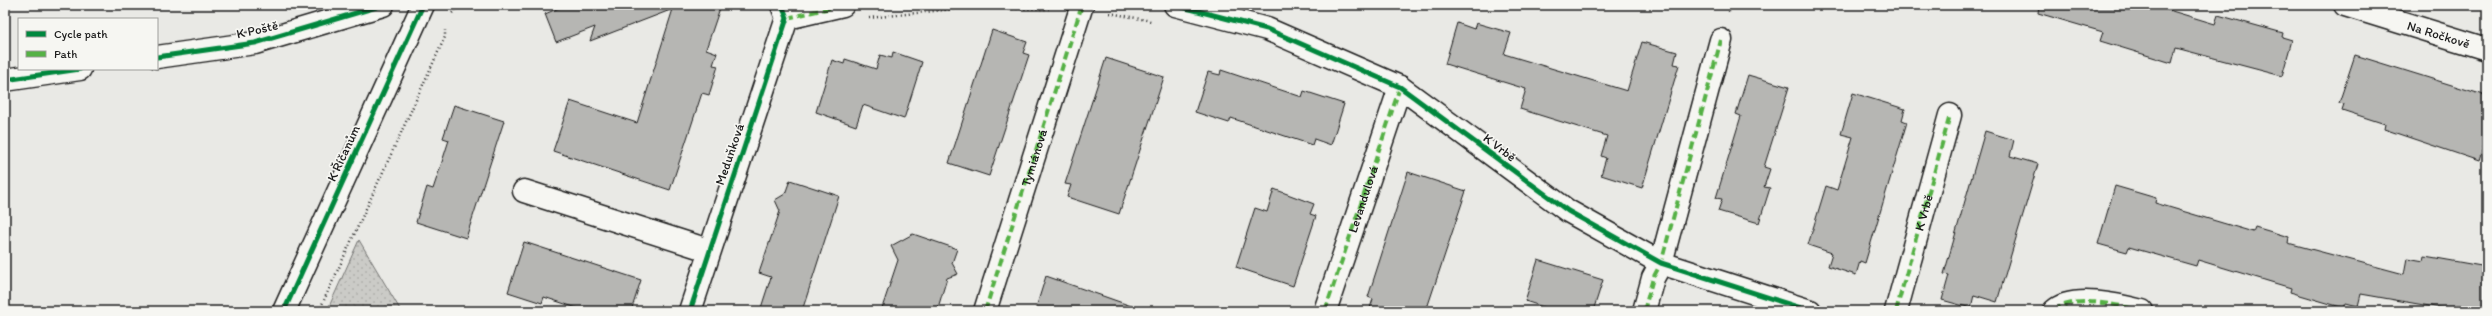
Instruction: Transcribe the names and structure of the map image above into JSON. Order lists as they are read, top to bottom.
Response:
{
  "streets": {
    "street": [
      "K Poště",
      "Na Ročkově",
      "K Vrbě",
      "K Říčanům",
      "Meduňková",
      "Tymiánová",
      "Levandulová"
    ]
  },
  "crossings": [
    ["K Vrbě", "Levandulová"]
  ],
  "legend": ["Cycle path", "Path"]
}
